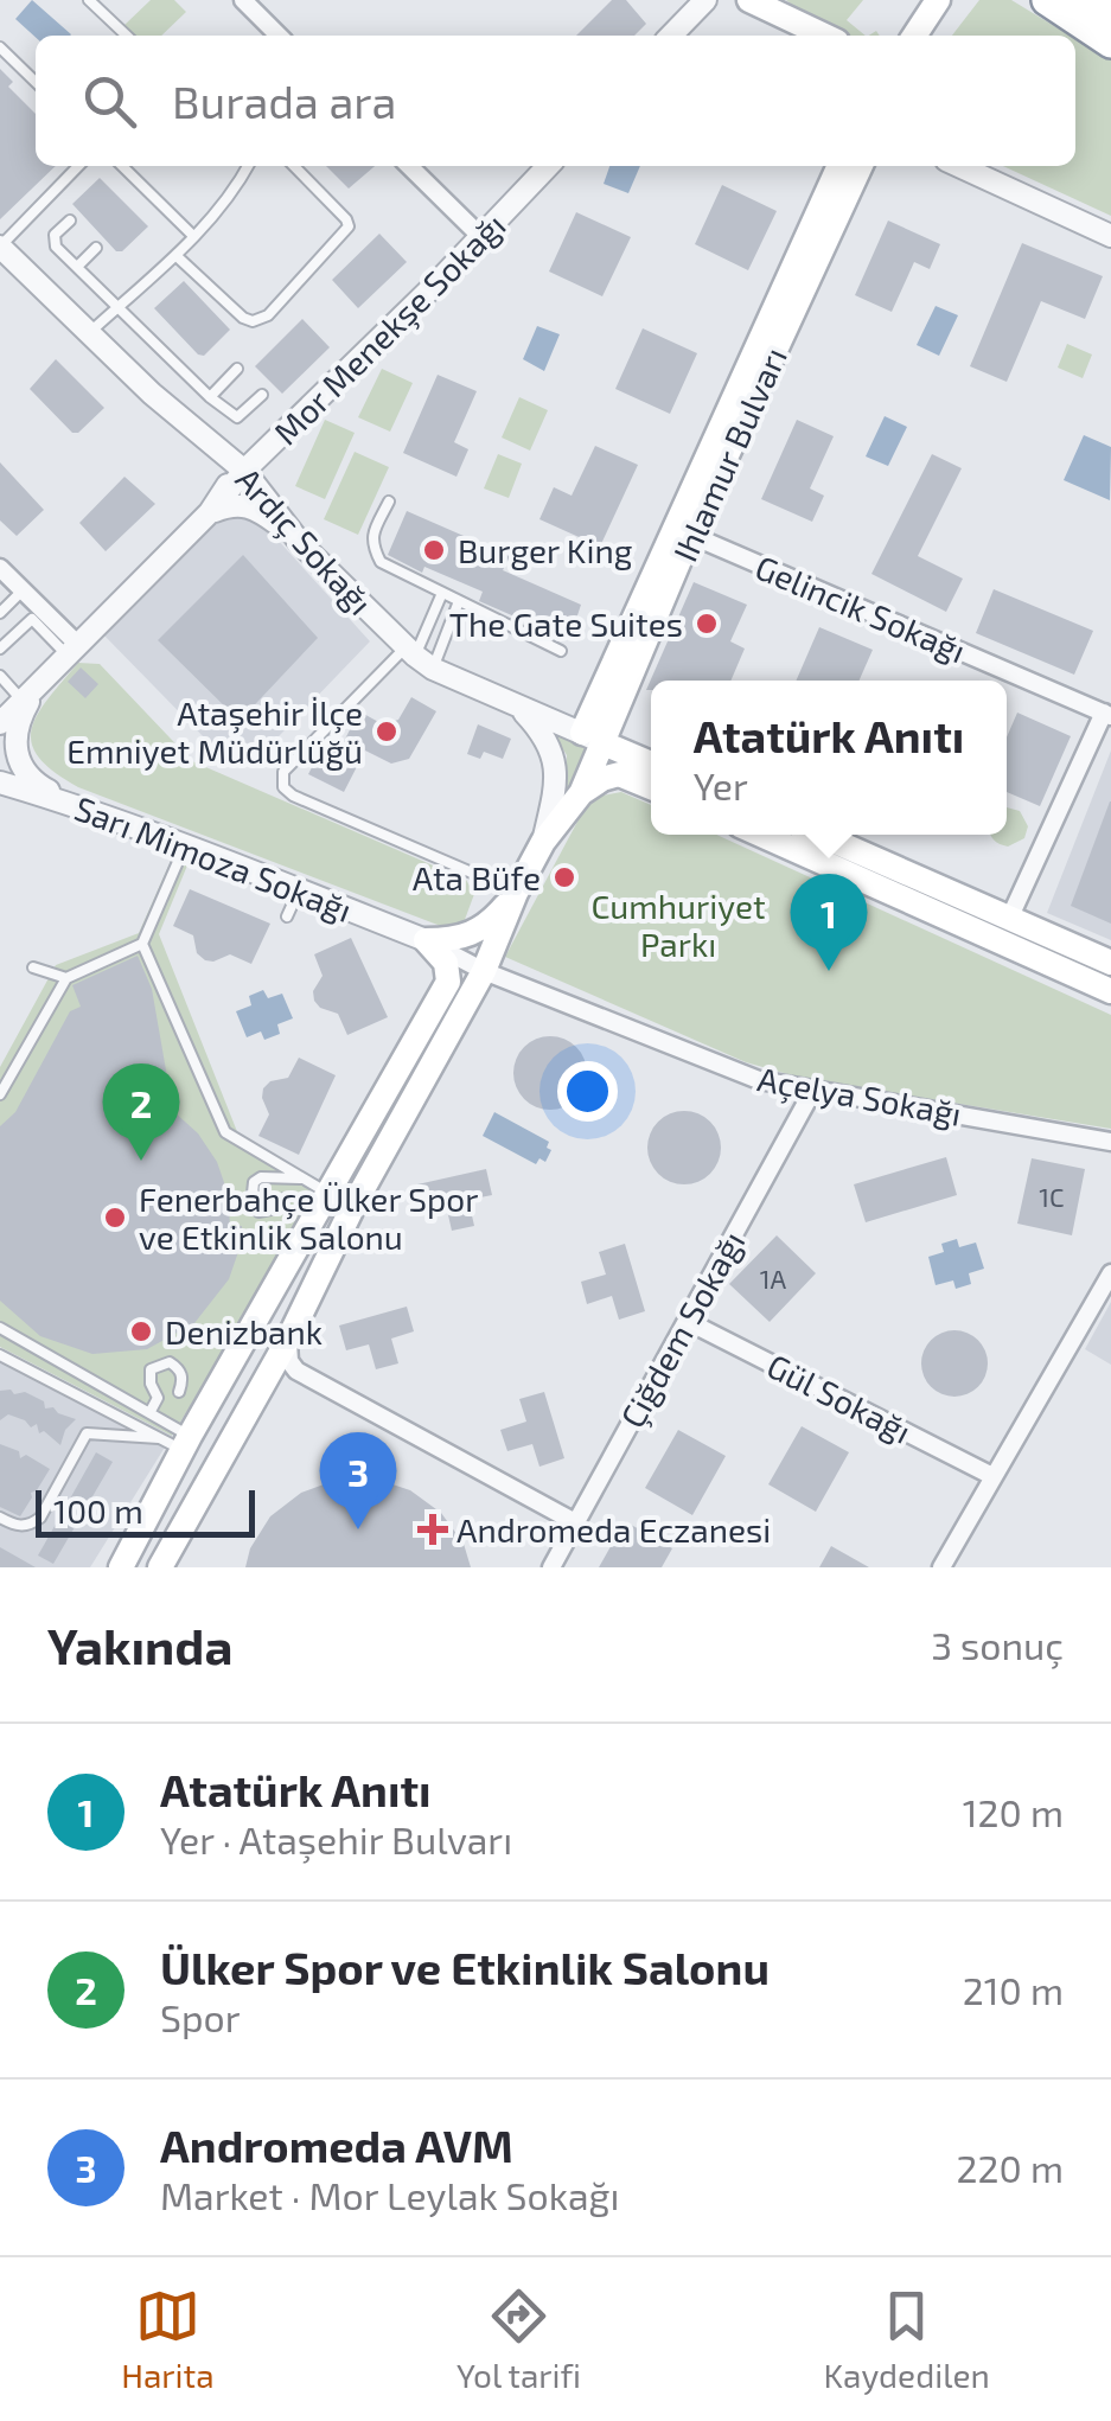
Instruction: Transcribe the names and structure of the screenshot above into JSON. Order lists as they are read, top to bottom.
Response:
{
  "streets": {
    "main road": ["Ihlamur Bulvarı"],
    "street": [
      "Mor Menekşe Sokağı",
      "Ardıç Sokağı",
      "Gelincik Sokağı",
      "Sarı Mimoza Sokağı",
      "Açelya Sokağı",
      "Çiğdem Sokağı",
      "Gül Sokağı"
    ]
  },
  "crossings": [
    ["Mor Menekşe Sokağı", "Ardıç Sokağı"],
    ["Ihlamur Bulvarı", "Ardıç Sokağı"],
    ["Ihlamur Bulvarı", "Gelincik Sokağı"],
    ["Sarı Mimoza Sokağı", "Açelya Sokağı"],
    ["Açelya Sokağı", "Çiğdem Sokağı"],
    ["Çiğdem Sokağı", "Gül Sokağı"]
  ],
  "parks": ["Cumhuriyet Parkı"],
  "places": {
    "other": [
      "Burger King",
      "The Gate Suites",
      "Ataşehir İlçe Emniyet Müdürlüğü",
      "Ata Büfe",
      "Fenerbahçe Ülker Spor ve Etkinlik Salonu",
      "Denizbank"
    ],
    "health": ["Andromeda Eczanesi"]
  },
  "house_numbers": ["1C", "1A"],
  "scale_bar": "100 m",
  "page": {
    "search": "Burada ara",
    "popup": ["Atatürk Anıtı", "Yer"],
    "pins": ["1", "2", "3"],
    "scale": "100 m",
    "heading": ["Yakında", "3 sonuç"],
    "list": [
      {
        "mark": "1",
        "name": "Atatürk Anıtı",
        "note": "Yer · Ataşehir Bulvarı",
        "value": "120 m"
      },
      {
        "mark": "2",
        "name": "Ülker Spor ve Etkinlik Salonu",
        "note": "Spor",
        "value": "210 m"
      },
      {
        "mark": "3",
        "name": "Andromeda AVM",
        "note": "Market · Mor Leylak Sokağı",
        "value": "220 m"
      }
    ],
    "nav": ["Harita", "Yol tarifi", "Kaydedilen"]
  }
}
